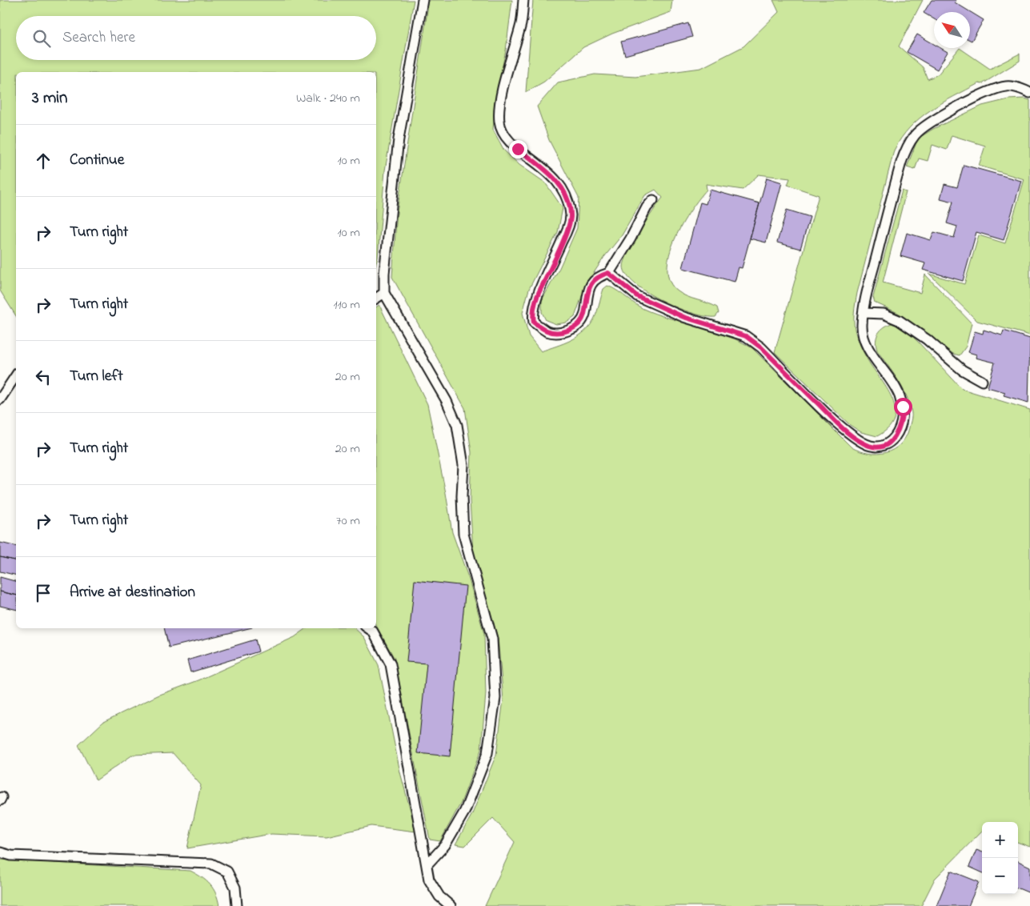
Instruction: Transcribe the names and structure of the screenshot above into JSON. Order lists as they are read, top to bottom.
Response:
{
  "north": "top left",
  "page": {
    "search": "Search here",
    "heading": ["3 min", "Walk · 240 m"],
    "list": [
      ["Continue", "10 m"],
      ["Turn right", "10 m"],
      ["Turn right", "110 m"],
      ["Turn left", "20 m"],
      ["Turn right", "20 m"],
      ["Turn right", "70 m"],
      "Arrive at destination"
    ],
    "map_buttons": ["+", "−"]
  }
}
